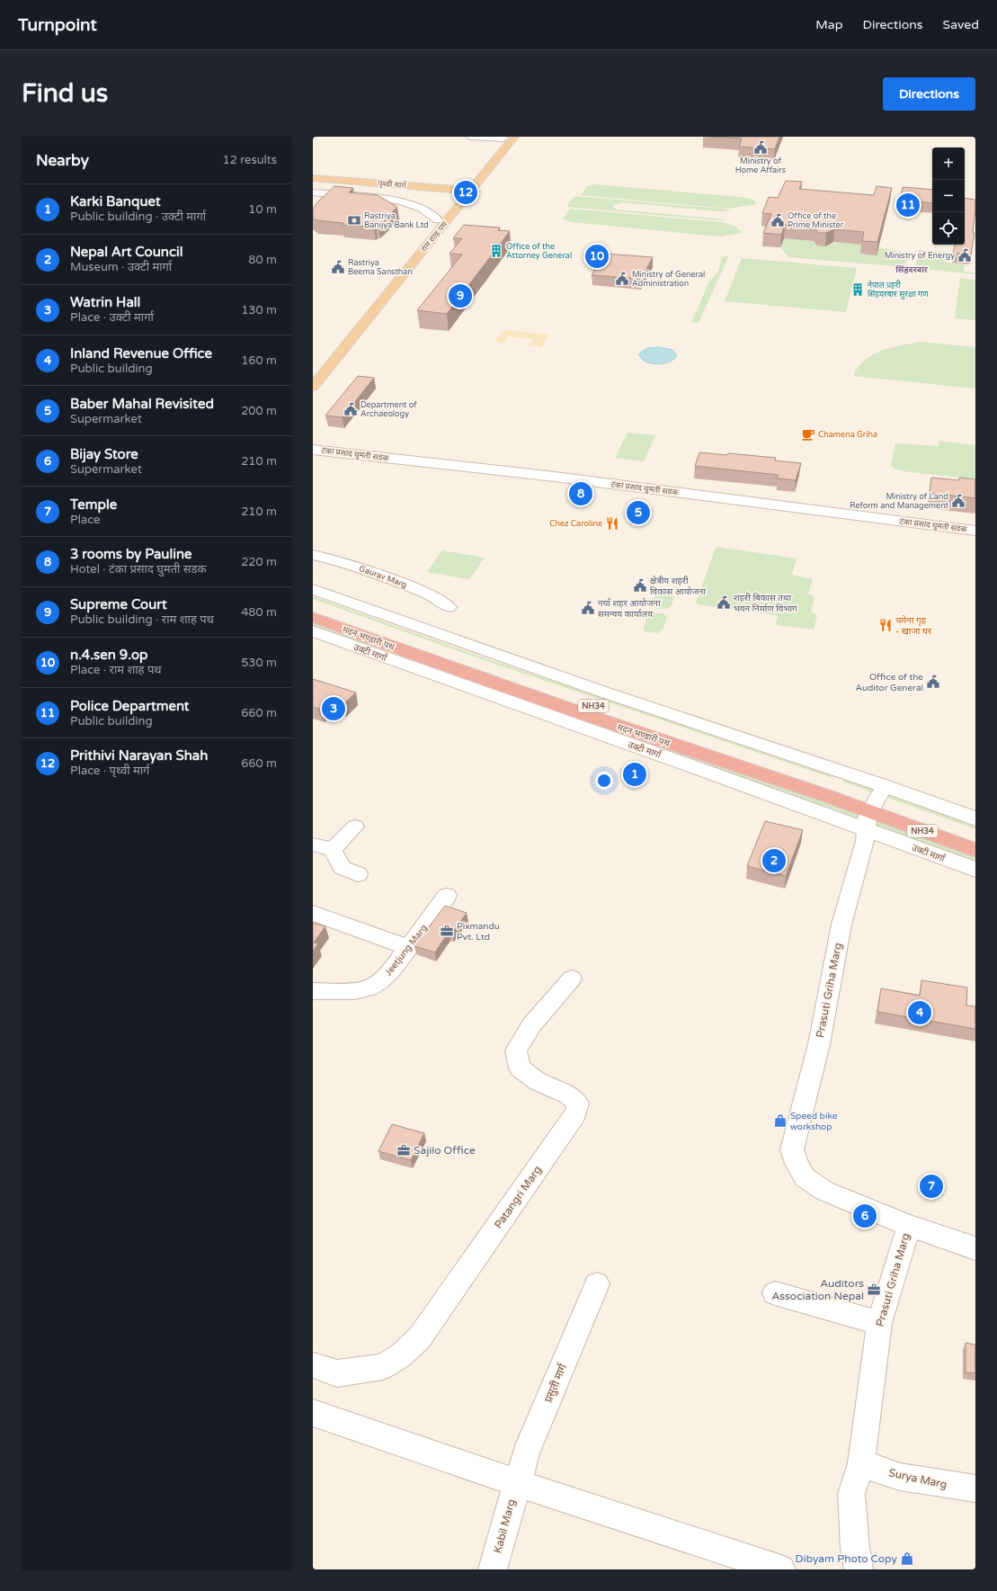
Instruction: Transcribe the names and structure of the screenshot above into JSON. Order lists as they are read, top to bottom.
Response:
{
  "streets": {
    "highway": ["मदन भण्डारी पथ", "NH34"],
    "main road": ["पृथ्वी मार्ग", "राम शाह पथ"],
    "street": [
      "टंका प्रसाद घुमती सडक",
      "Gaurav Marg",
      "उक्टी मार्गा",
      "Jeetjung Marg",
      "Prasuti Griha Marg",
      "Patangri Marg",
      "प्रसुती मार्ग",
      "Surya Marg",
      "Kabil Marg"
    ]
  },
  "crossings": [
    ["पृथ्वी मार्ग", "राम शाह पथ"],
    ["मदन भण्डारी पथ", "उक्टी मार्गा"],
    ["मदन भण्डारी पथ", "Prasuti Griha Marg"],
    ["उक्टी मार्गा", "Prasuti Griha Marg"],
    ["Prasuti Griha Marg", "Surya Marg"],
    ["प्रसुती मार्ग", "Kabil Marg"]
  ],
  "districts": ["सिंहदरबार"],
  "places": {
    "public building": [
      "Ministry of Home Affairs",
      "Office of the Prime Minister",
      "Ministry of Energy",
      "Rastriya Beema Sansthan",
      "Ministry of General Administration",
      "Department of Archaeology",
      "Ministry of Land Reform and Management",
      "क्षेत्रीय शहरी विकास आयोजना",
      "शहरी बिकास तथा भवन निर्माण विभाग",
      "नयाँ शहर आयोजना समन्वय कार्यालय",
      "Office of the Auditor General"
    ],
    "bank": ["Rastriya Banijya Bank Ltd"],
    "building": ["Office of the Attorney General", "नेपाल प्रहरी सिंहदरबार सुरक्षा गण"],
    "cafe": ["Chamena Griha"],
    "restaurant": ["Chez Caroline", "चमेना गृह - खाजा घर"],
    "office": ["Pixmandu Pvt. Ltd", "Sajilo Office", "Auditors Association Nepal"],
    "shop": ["Speed bike workshop", "Dibyam Photo Copy"]
  },
  "page": {
    "header": "Turnpoint",
    "nav": ["Map", "Directions", "Saved"],
    "buttons": "Directions",
    "title": "Find us",
    "heading": ["Nearby", "12 results"],
    "map_buttons": ["+", "−"],
    "pins": [
      "12",
      "11",
      "10",
      "9",
      "8",
      "5",
      "3",
      "1",
      "2",
      "4",
      "7",
      "6"
    ],
    "list": [
      {
        "mark": "1",
        "name": "Karki Banquet",
        "note": "Public building · उक्टी मार्गा",
        "value": "10 m"
      },
      {
        "mark": "2",
        "name": "Nepal Art Council",
        "note": "Museum · उक्टी मार्गा",
        "value": "80 m"
      },
      {
        "mark": "3",
        "name": "Watrin Hall",
        "note": "Place · उक्टी मार्गा",
        "value": "130 m"
      },
      {
        "mark": "4",
        "name": "Inland Revenue Office",
        "note": "Public building",
        "value": "160 m"
      },
      {
        "mark": "5",
        "name": "Baber Mahal Revisited",
        "note": "Supermarket",
        "value": "200 m"
      },
      {
        "mark": "6",
        "name": "Bijay Store",
        "note": "Supermarket",
        "value": "210 m"
      },
      {
        "mark": "7",
        "name": "Temple",
        "note": "Place",
        "value": "210 m"
      },
      {
        "mark": "8",
        "name": "3 rooms by Pauline",
        "note": "Hotel · टंका प्रसाद घुमती सडक",
        "value": "220 m"
      },
      {
        "mark": "9",
        "name": "Supreme Court",
        "note": "Public building · राम शाह पथ",
        "value": "480 m"
      },
      {
        "mark": "10",
        "name": "n.4.sen 9.op",
        "note": "Place · राम शाह पथ",
        "value": "530 m"
      },
      {
        "mark": "11",
        "name": "Police Department",
        "note": "Public building",
        "value": "660 m"
      },
      {
        "mark": "12",
        "name": "Prithivi Narayan Shah",
        "note": "Place · पृथ्वी मार्ग",
        "value": "660 m"
      }
    ]
  }
}
